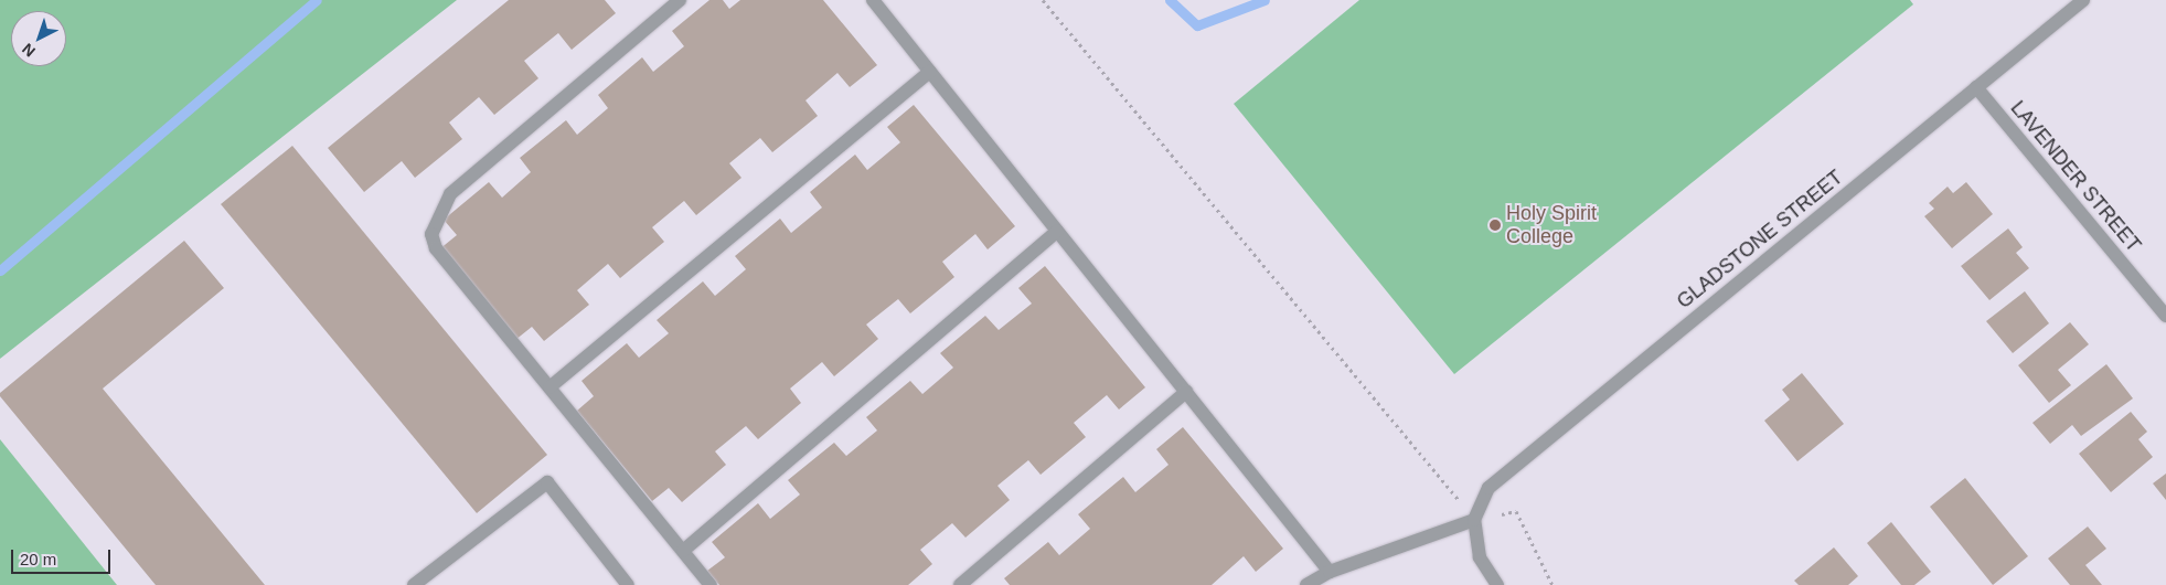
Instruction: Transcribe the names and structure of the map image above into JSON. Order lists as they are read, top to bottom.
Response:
{
  "streets": {
    "street": ["LAVENDER STREET", "GLADSTONE STREET"]
  },
  "crossings": [
    ["LAVENDER STREET", "GLADSTONE STREET"]
  ],
  "places": ["Holy Spirit College"],
  "scale_bar": "20 m",
  "north": "bottom left"
}
